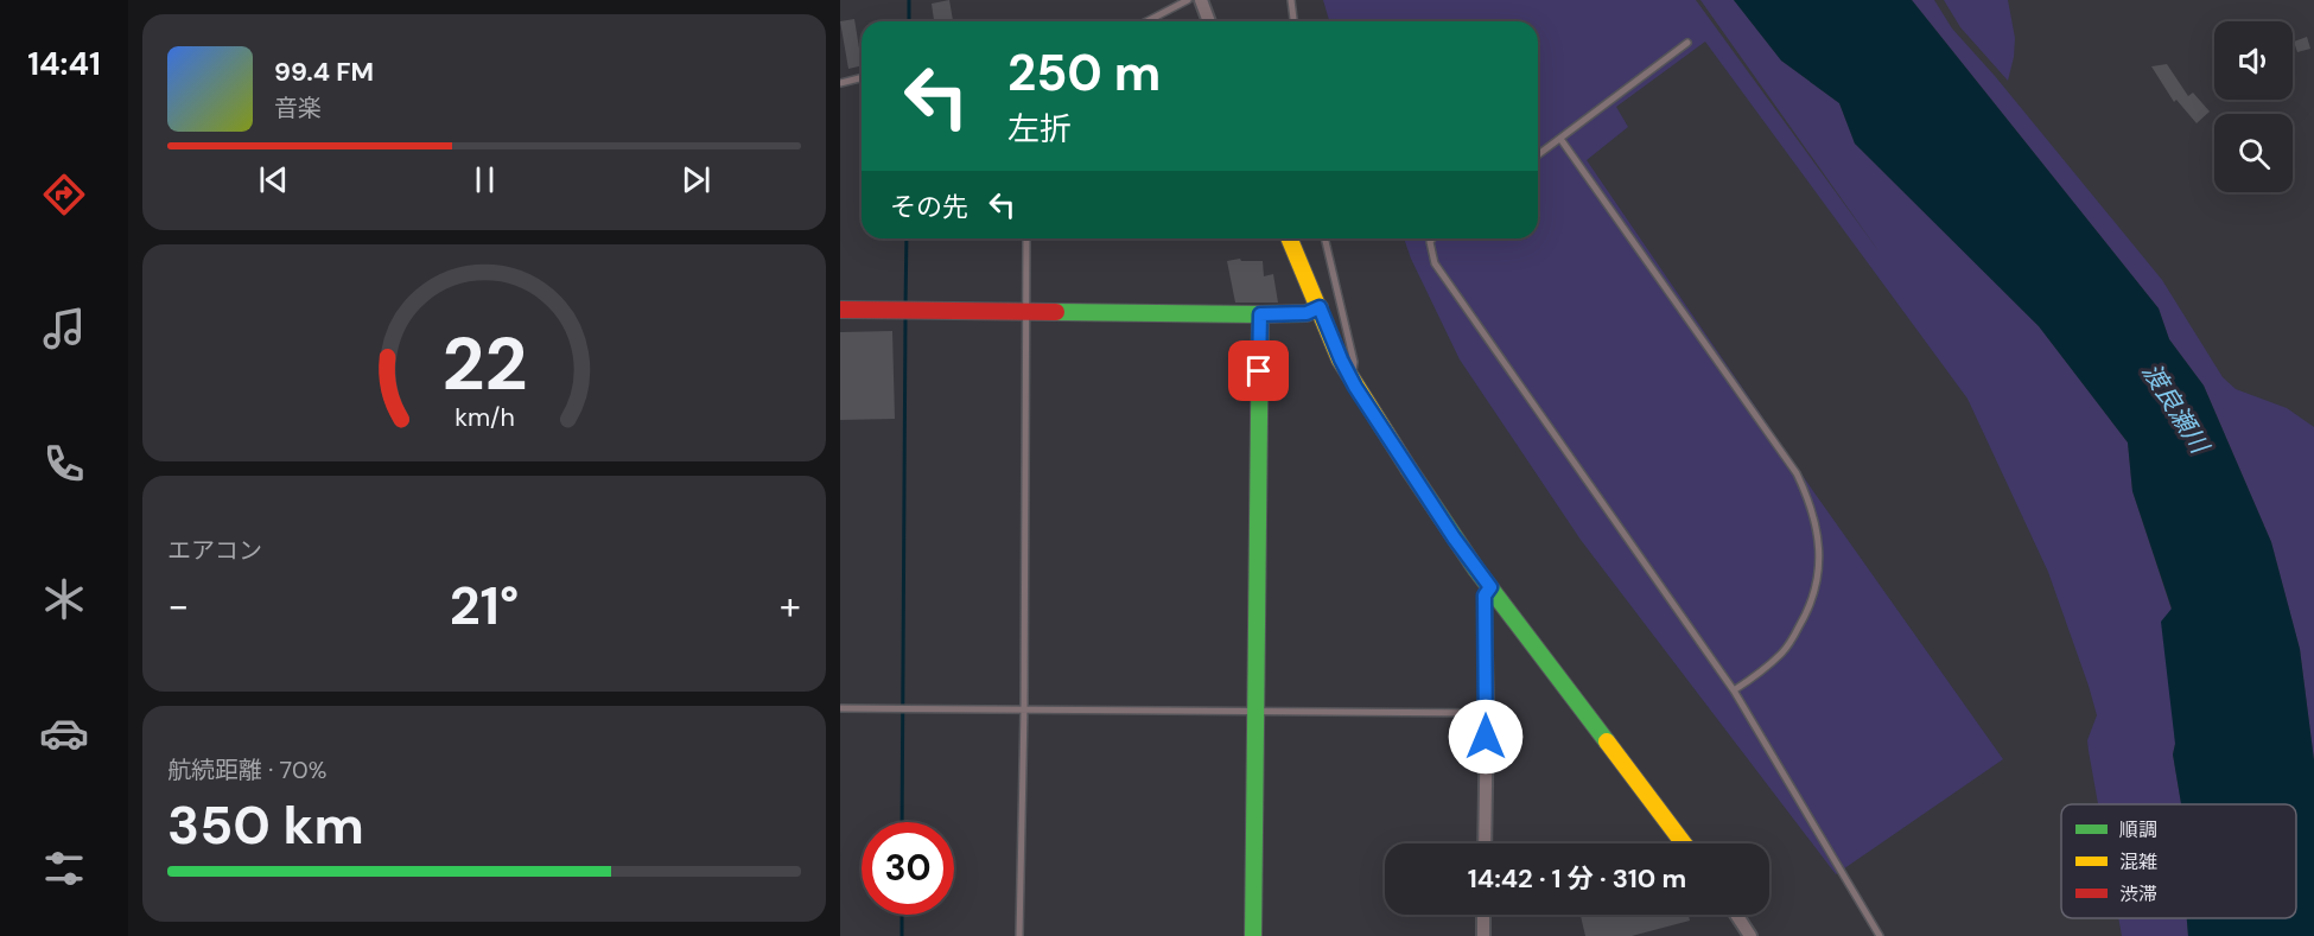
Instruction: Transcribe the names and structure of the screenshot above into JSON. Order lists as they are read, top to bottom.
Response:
{
  "water": ["渡良瀬川"],
  "legend": ["順調", "混雑", "渋滞"],
  "page": {
    "tabs": "14:41",
    "turn": ["250 m", "左折"],
    "song": ["99.4 FM", "音楽"],
    "then": "その先",
    "tile": [
      "エアコン",
      ["航続距離 · 70%", "350 km"]
    ],
    "heat": ["−", "21°", "+"],
    "limit": "30",
    "trip": "14:42 · 1 分 · 310 m",
    "gauge": ["22", "km/h"]
  }
}
